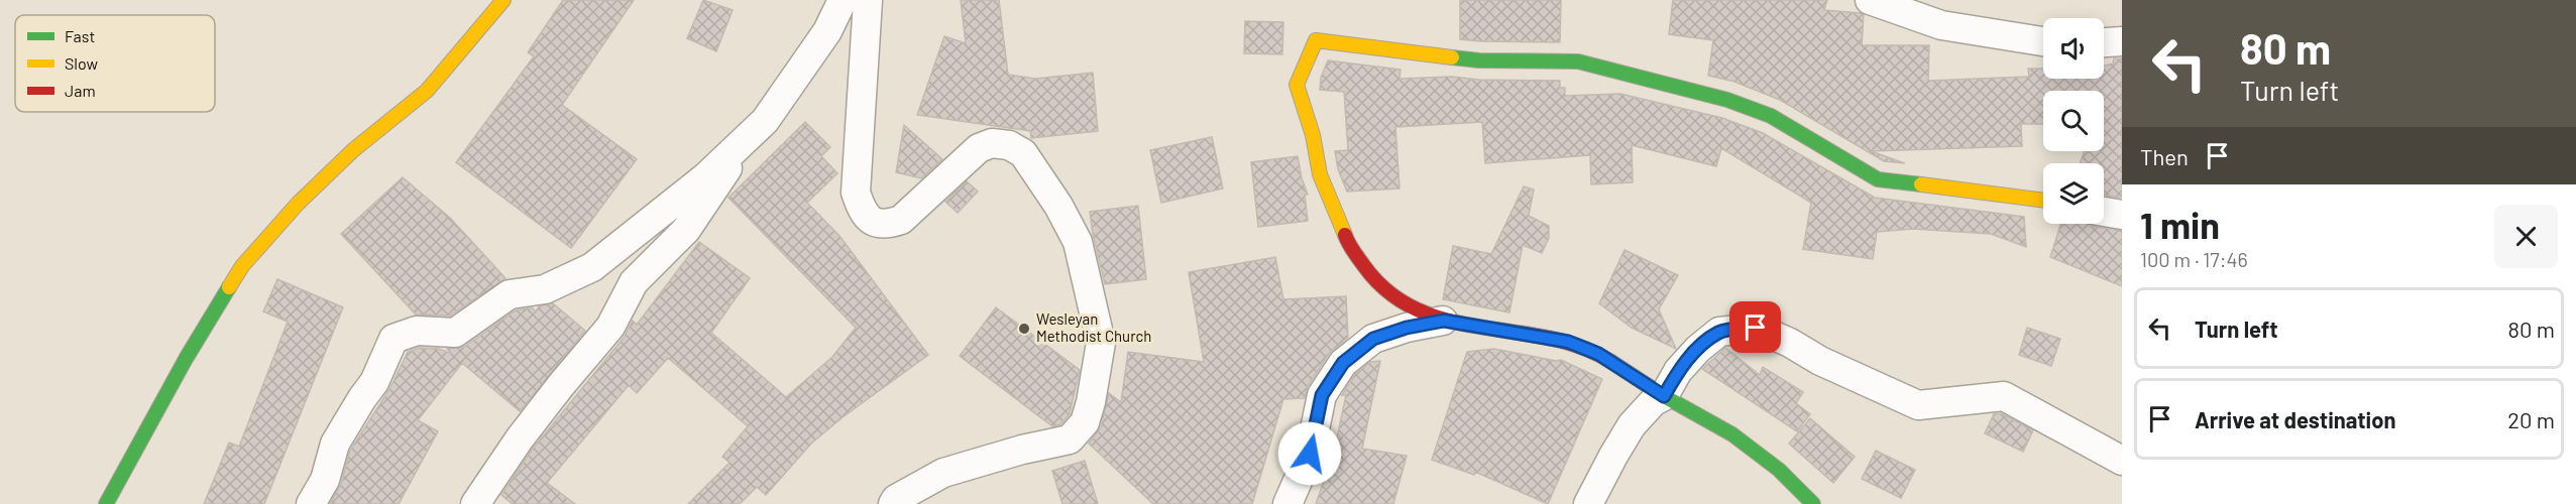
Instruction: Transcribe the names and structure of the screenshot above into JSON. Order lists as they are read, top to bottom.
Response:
{
  "places": ["Wesleyan Methodist Church"],
  "legend": ["Fast", "Slow", "Jam"],
  "page": {
    "turn": ["80 m", "Turn left"],
    "then": "Then",
    "heading": ["1 min", "100 m · 17:46"],
    "list": [
      {
        "name": "Turn left",
        "value": "80 m"
      },
      {
        "name": "Arrive at destination",
        "value": "20 m"
      }
    ]
  }
}
